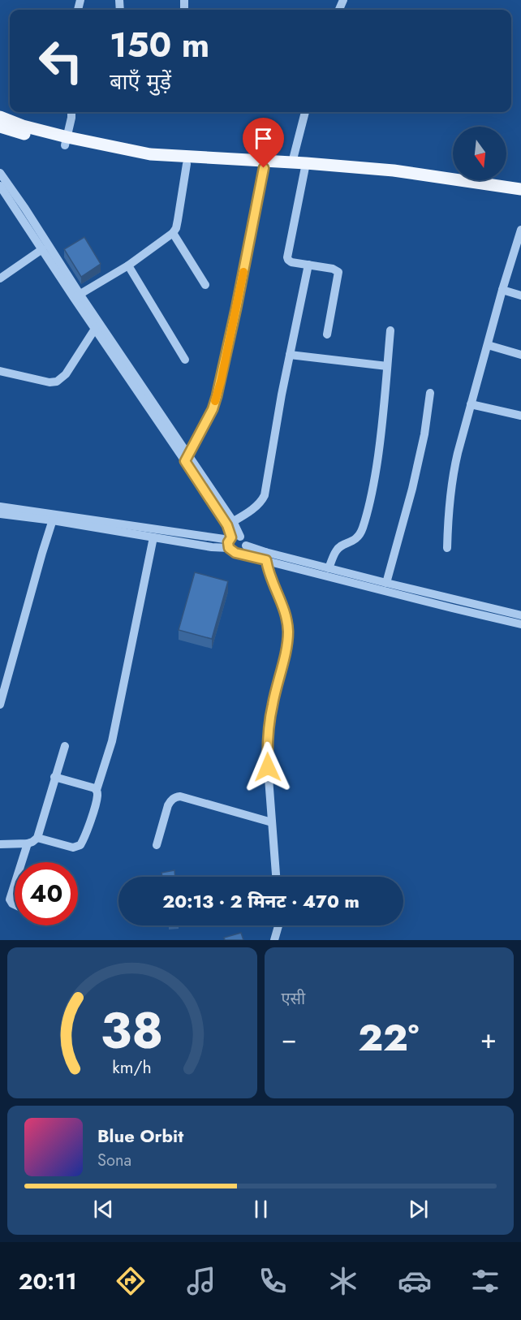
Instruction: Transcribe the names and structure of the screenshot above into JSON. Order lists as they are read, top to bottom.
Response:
{
  "north": "bottom",
  "page": {
    "turn": ["150 m", "बाएँ मुड़ें"],
    "limit": "40",
    "trip": "20:13 · 2 मिनट · 470 m",
    "tile": "एसी",
    "heat": ["−", "22°", "+"],
    "song": ["Blue Orbit", "Sona"],
    "tabs": "20:11",
    "gauge": ["38", "km/h"]
  }
}
